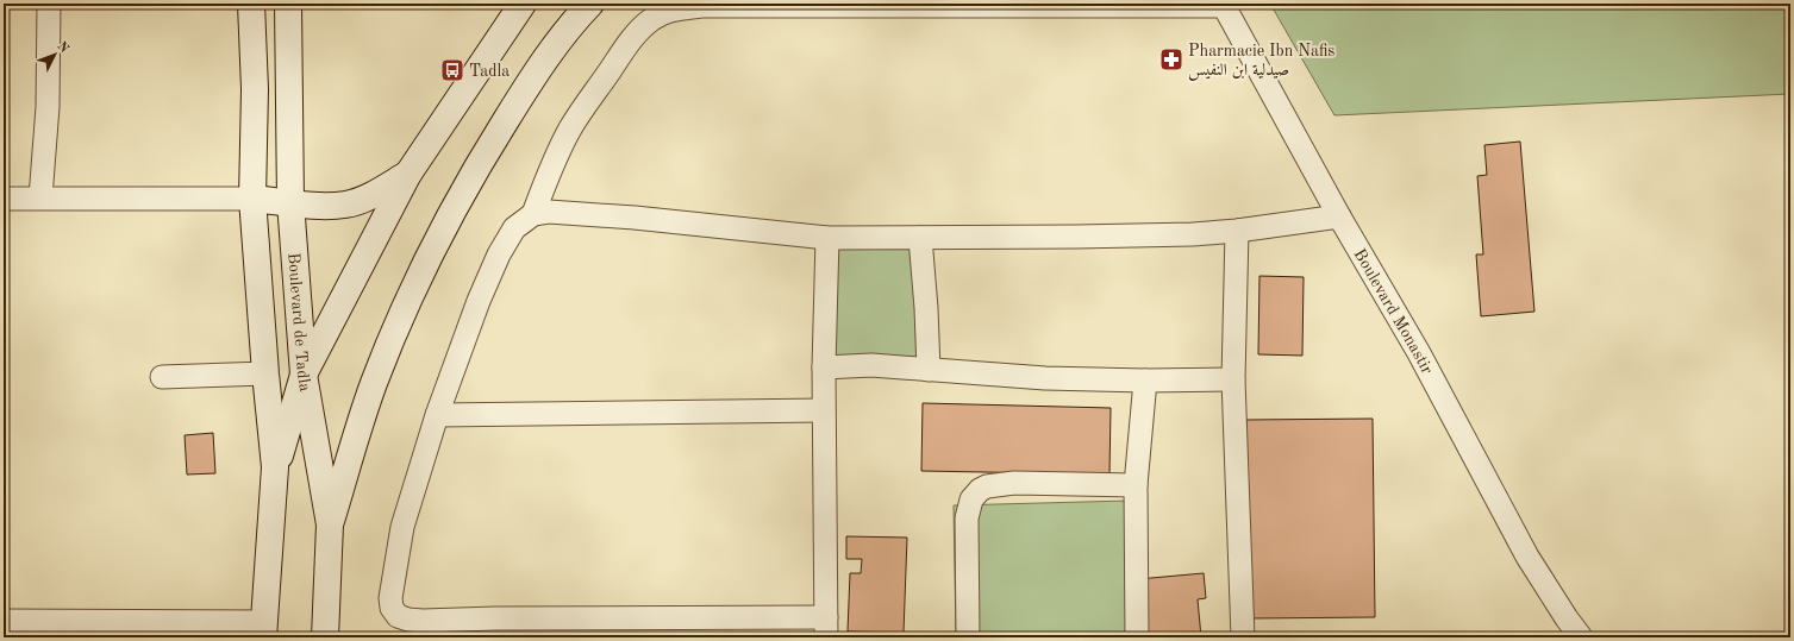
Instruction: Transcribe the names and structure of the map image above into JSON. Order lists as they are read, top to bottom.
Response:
{
  "streets": {
    "main road": ["Boulevard de Tadla"],
    "street": ["Boulevard Monastir"]
  },
  "places": {
    "pharmacy": ["Pharmacie Ibn Nafis صيدلية ابن النفيس"],
    "bus stop": ["Tadla"]
  },
  "north": "top right"
}
